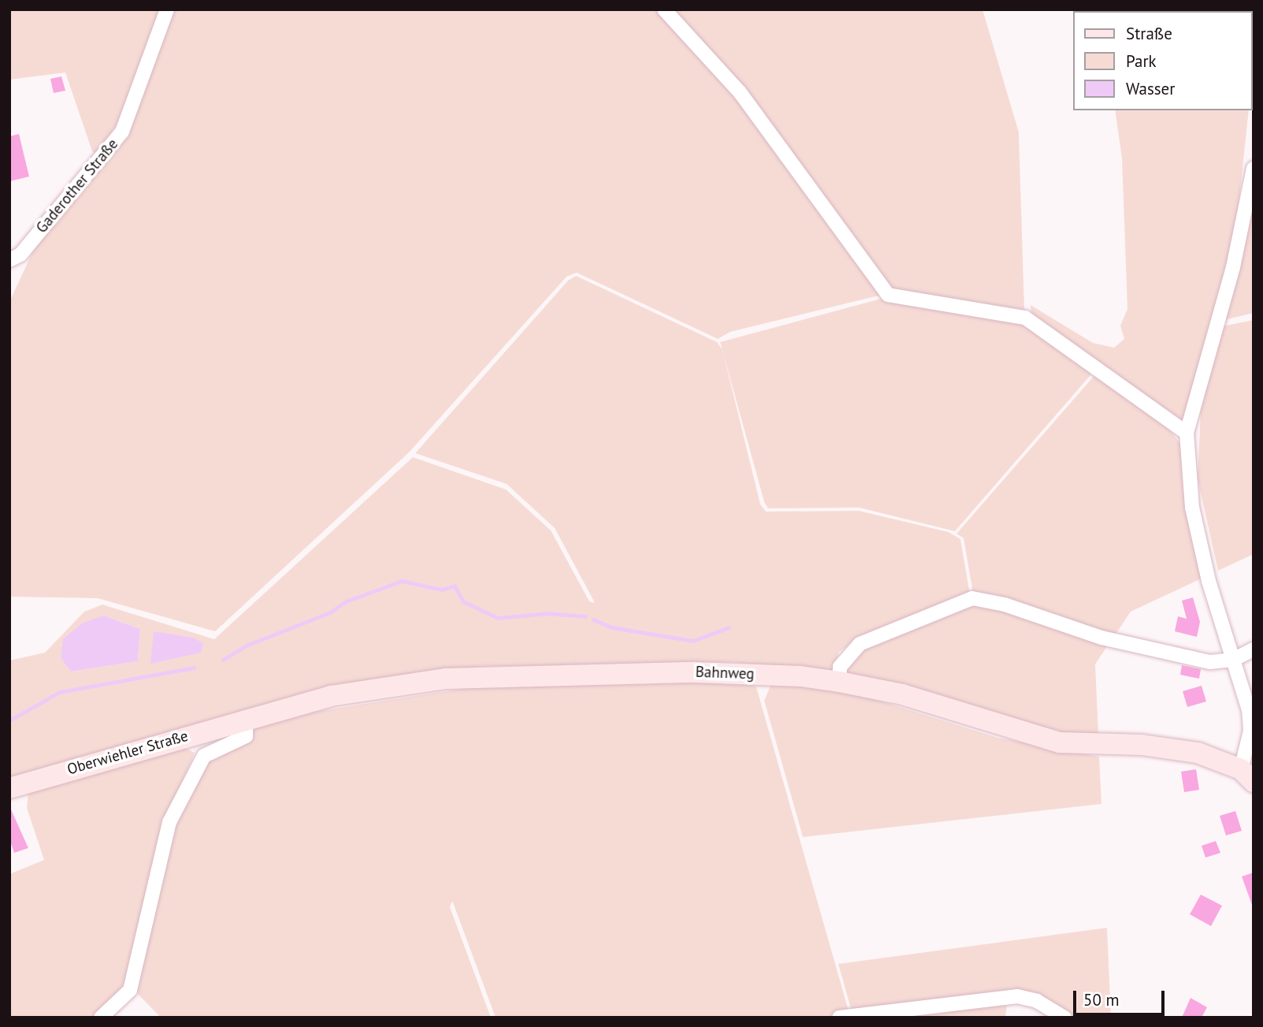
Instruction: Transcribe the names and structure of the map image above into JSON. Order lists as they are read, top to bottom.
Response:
{
  "streets": {
    "main road": ["Bahnweg", "Oberwiehler Straße"],
    "street": ["Gaderother Straße"]
  },
  "crossings": [
    ["Bahnweg", "Oberwiehler Straße"]
  ],
  "legend": ["Straße", "Park", "Wasser"],
  "scale_bar": "50 m"
}
